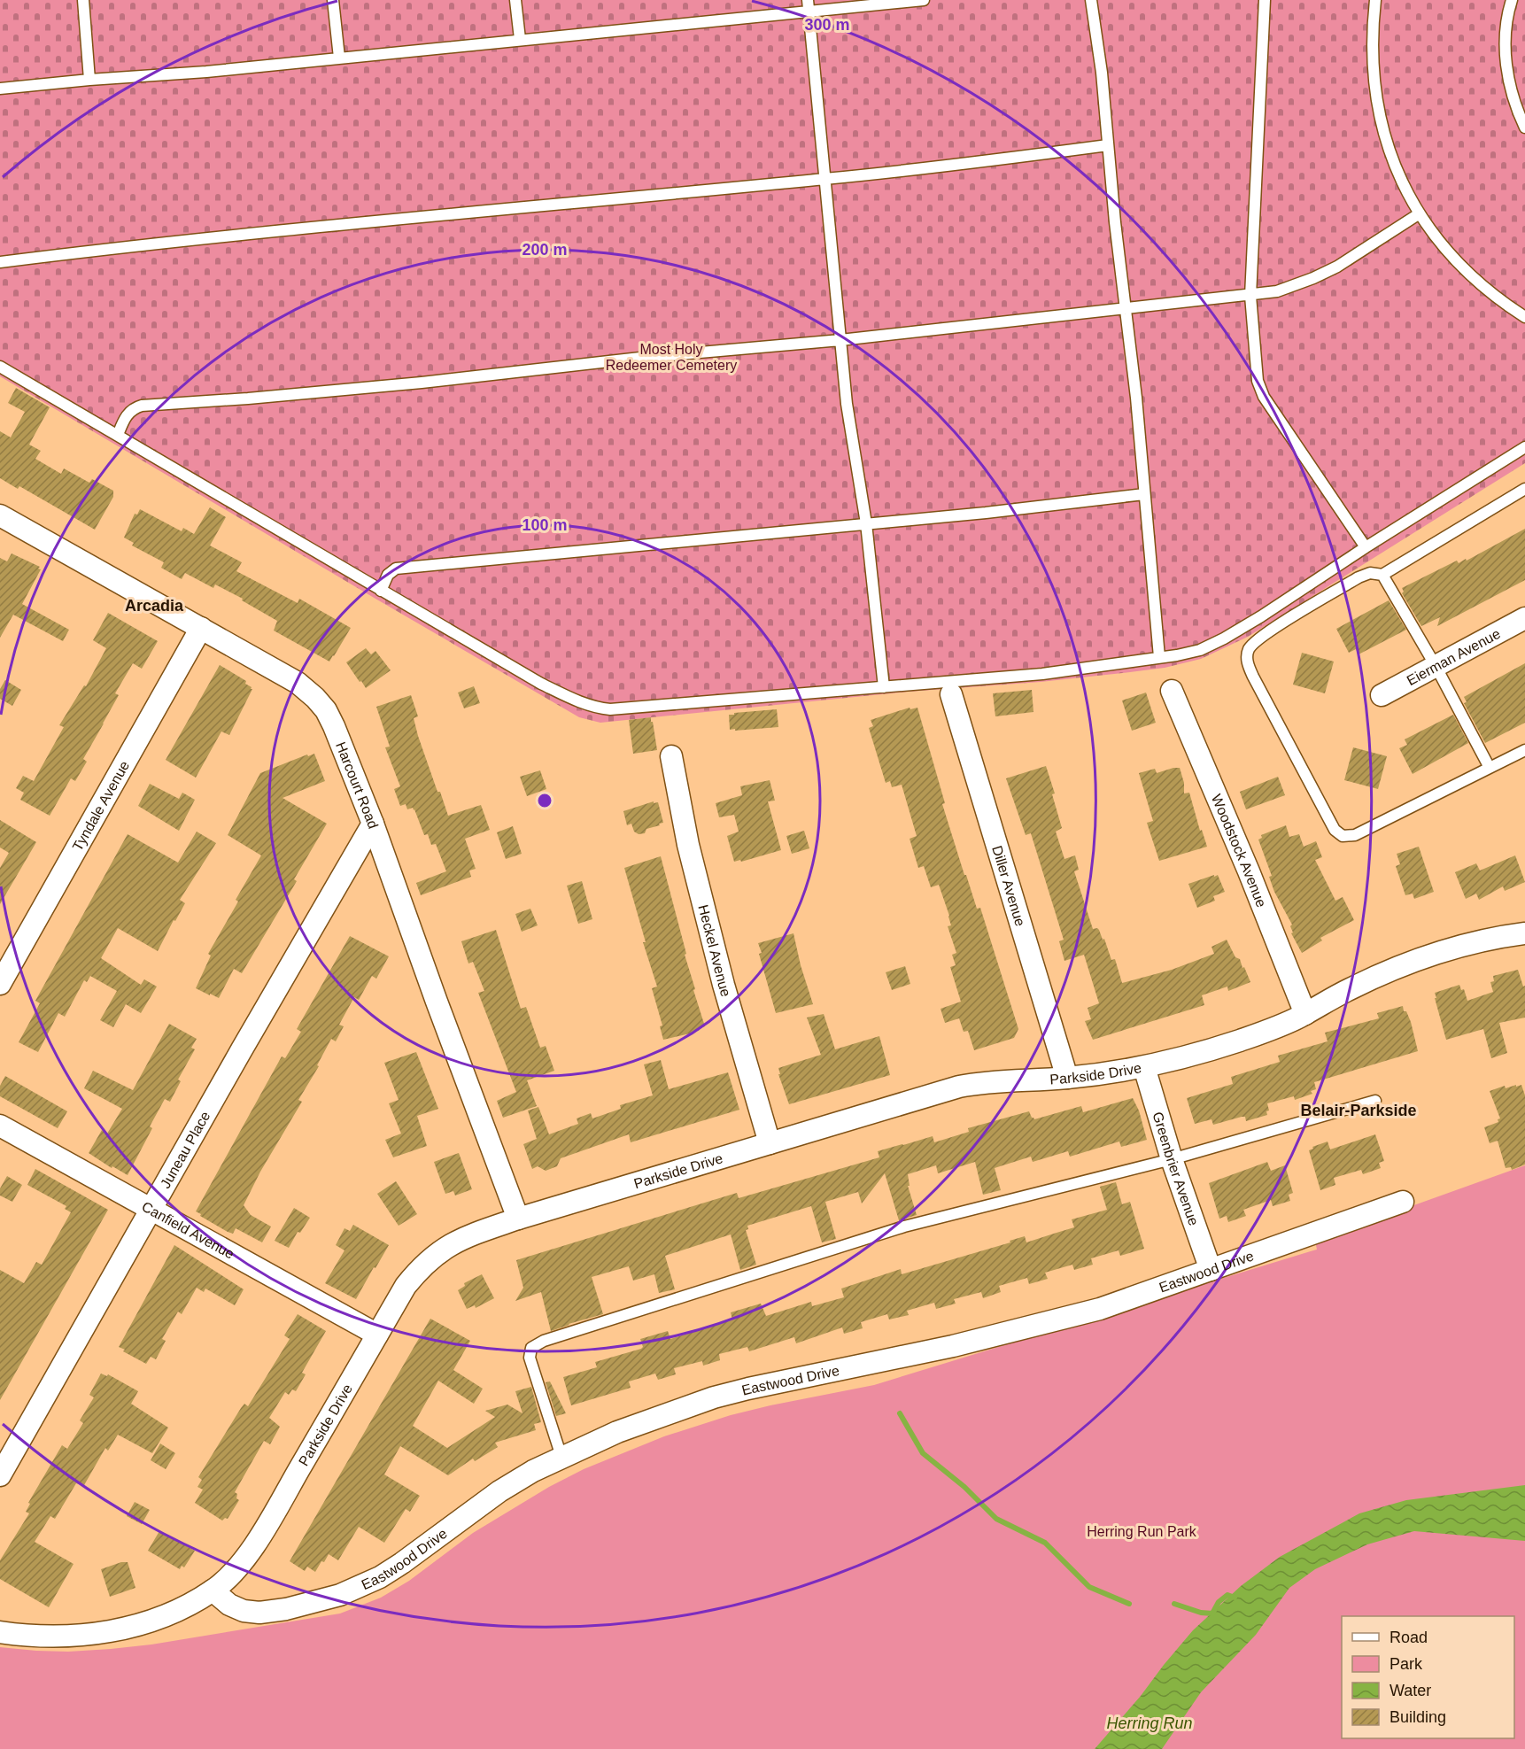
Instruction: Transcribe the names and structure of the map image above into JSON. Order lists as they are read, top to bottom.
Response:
{
  "streets": {
    "street": [
      "Eierman Avenue",
      "Harcourt Road",
      "Tyndale Avenue",
      "Woodstock Avenue",
      "Diller Avenue",
      "Heckel Avenue",
      "Parkside Drive",
      "Juneau Place",
      "Greenbrier Avenue",
      "Canfield Avenue",
      "Eastwood Drive"
    ]
  },
  "crossings": [
    ["Harcourt Road", "Tyndale Avenue"],
    ["Harcourt Road", "Parkside Drive"],
    ["Harcourt Road", "Juneau Place"],
    ["Woodstock Avenue", "Parkside Drive"],
    ["Diller Avenue", "Parkside Drive"],
    ["Heckel Avenue", "Parkside Drive"],
    ["Parkside Drive", "Greenbrier Avenue"],
    ["Parkside Drive", "Canfield Avenue"],
    ["Parkside Drive", "Eastwood Drive"],
    ["Juneau Place", "Canfield Avenue"],
    ["Greenbrier Avenue", "Eastwood Drive"]
  ],
  "districts": ["Arcadia", "Belair-Parkside"],
  "water": ["Herring Run"],
  "parks": ["Most Holy Redeemer Cemetery", "Herring Run Park"],
  "legend": [
    "Road",
    "Park",
    "Water",
    "Building"
  ],
  "rings": ["300 m", "200 m", "100 m"]
}
